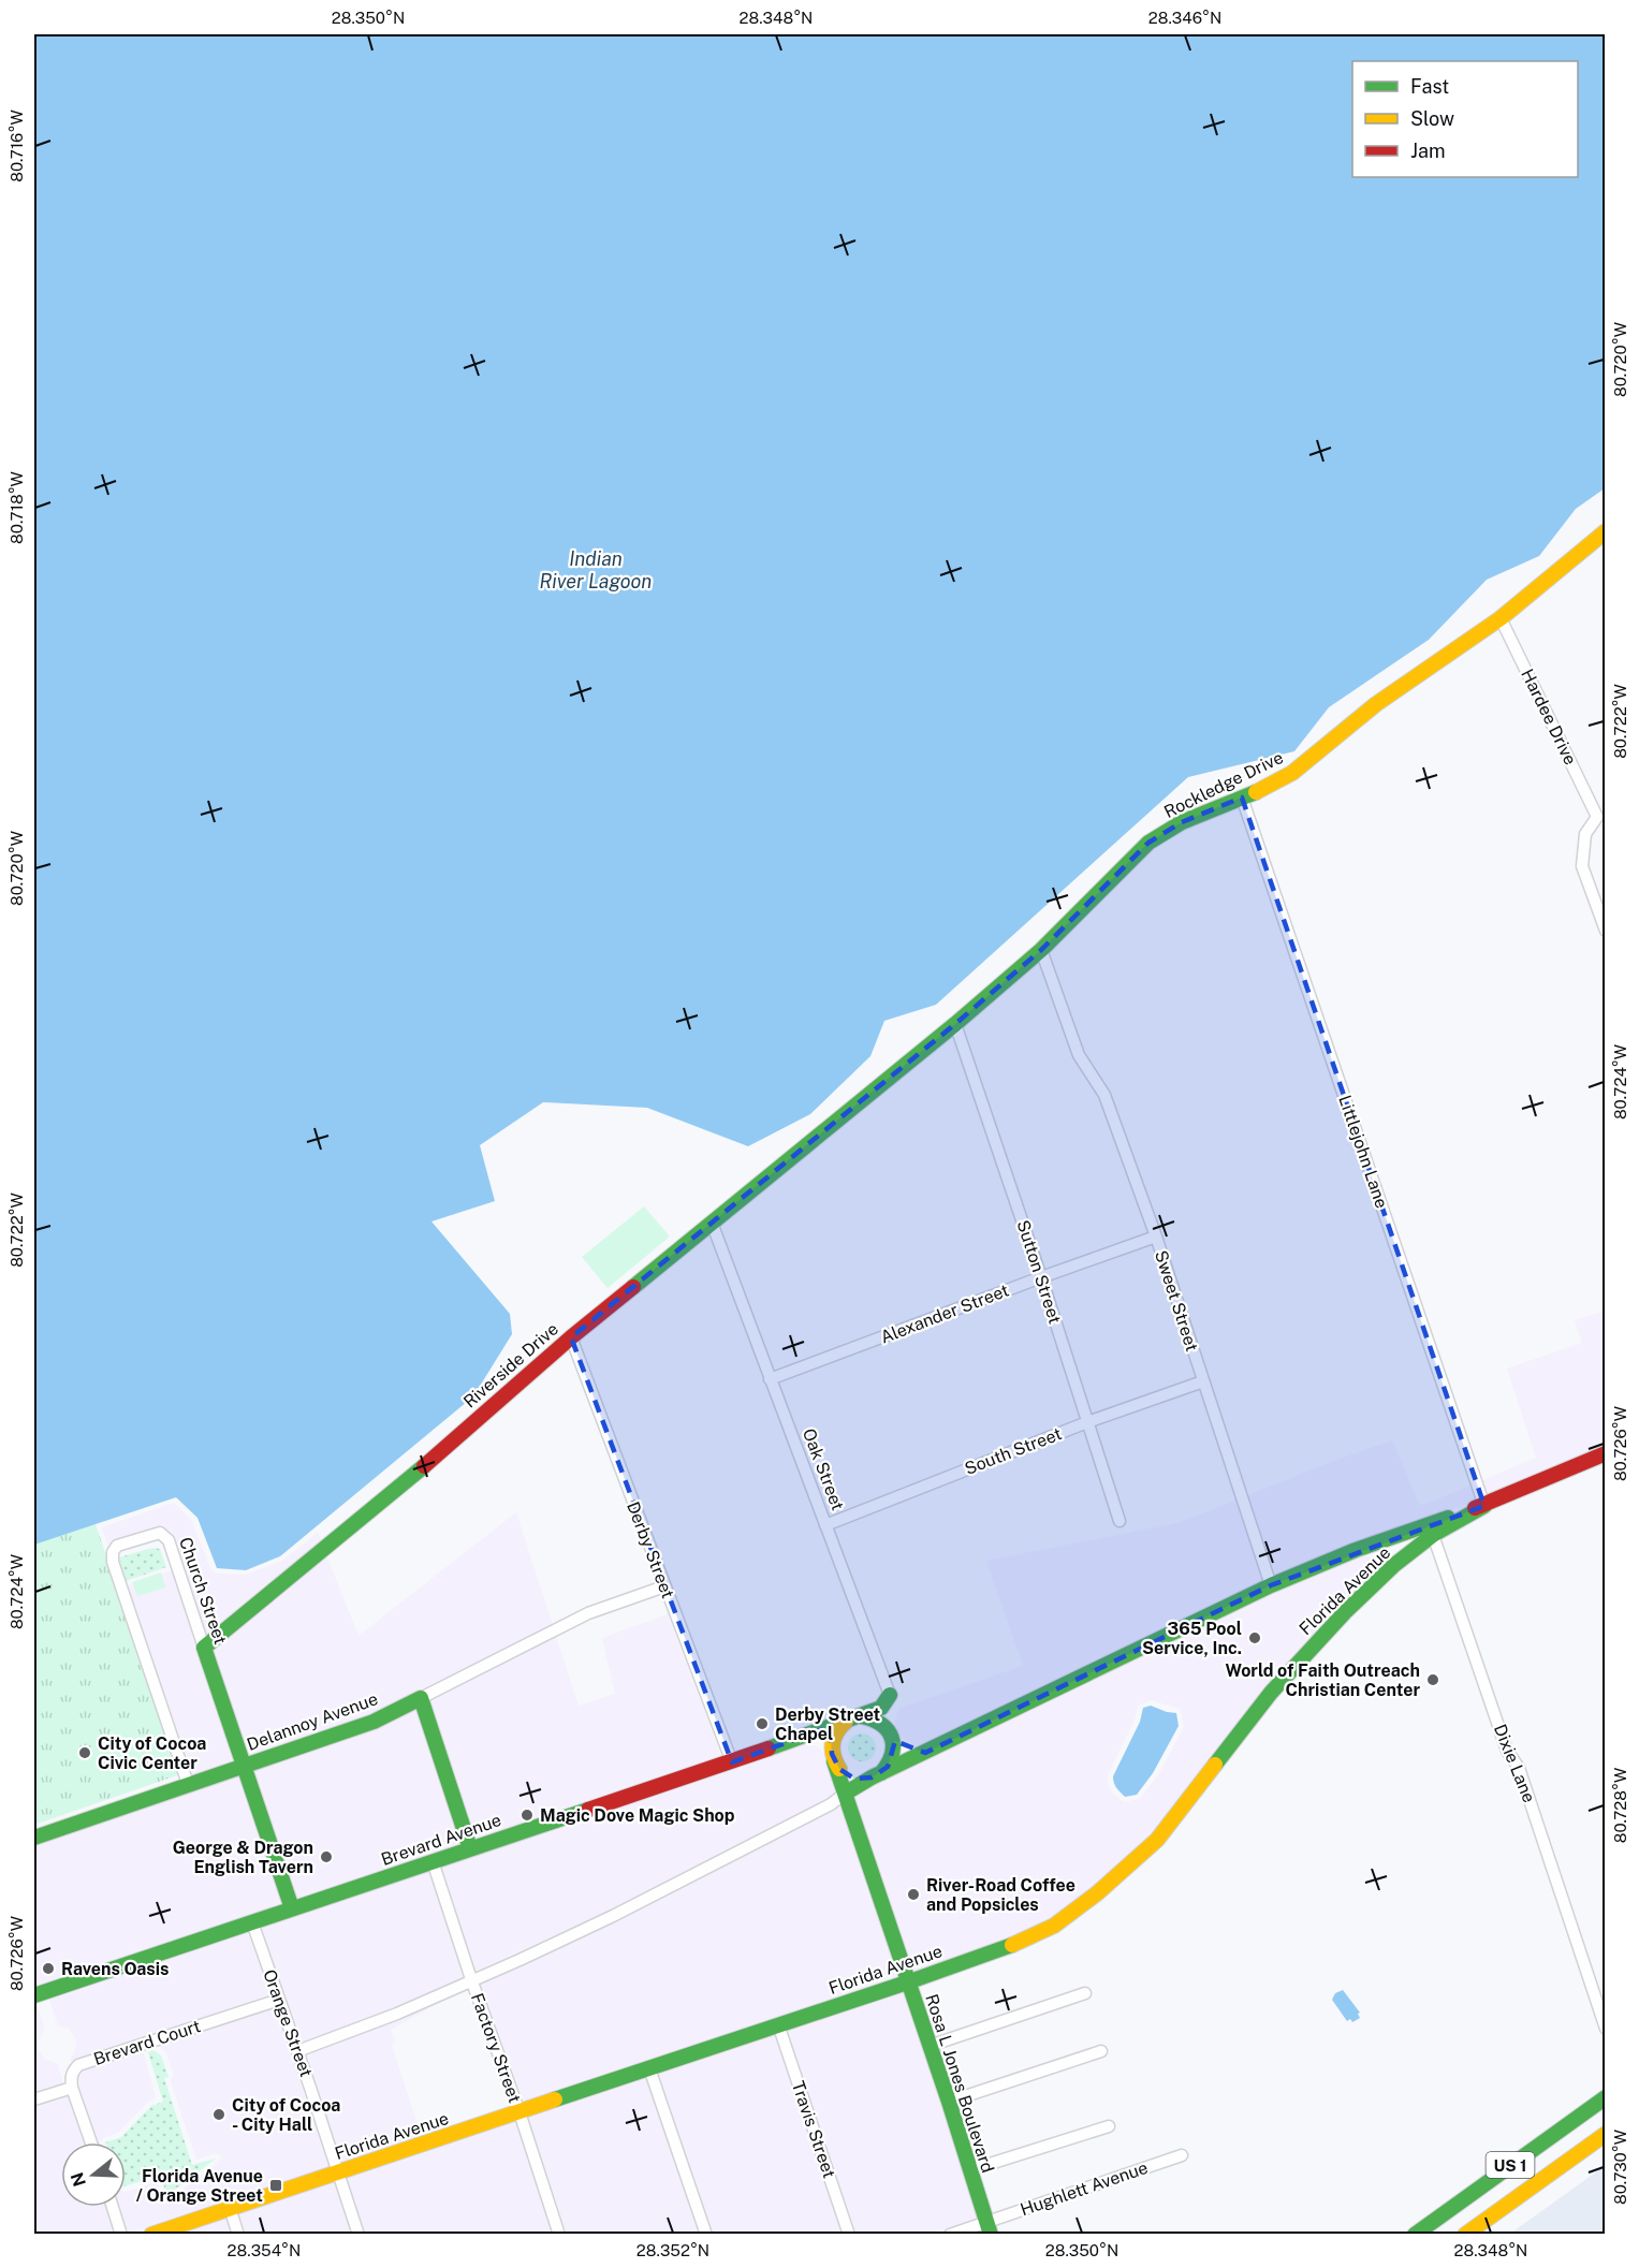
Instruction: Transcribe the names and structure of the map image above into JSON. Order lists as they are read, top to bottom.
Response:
{
  "streets": {
    "street": [
      "Hardee Drive",
      "Rockledge Drive",
      "Littlejohn Lane",
      "Sutton Street",
      "Sweet Street",
      "Alexander Street",
      "Riverside Drive",
      "South Street",
      "Oak Street",
      "Derby Street",
      "Church Street",
      "Florida Avenue",
      "Delannoy Avenue",
      "Dixie Lane",
      "Brevard Avenue",
      "Orange Street",
      "Brevard Court",
      "Factory Street",
      "Rosa L Jones Boulevard",
      "Travis Street",
      "US 1",
      "Hughlett Avenue"
    ]
  },
  "crossings": [
    ["Hardee Drive", "Rockledge Drive"],
    ["Rockledge Drive", "Littlejohn Lane"],
    ["Rockledge Drive", "Sutton Street"],
    ["Rockledge Drive", "Sweet Street"],
    ["Rockledge Drive", "Riverside Drive"],
    ["Littlejohn Lane", "Florida Avenue"],
    ["Sutton Street", "Alexander Street"],
    ["Sutton Street", "South Street"],
    ["Sweet Street", "Alexander Street"],
    ["Sweet Street", "South Street"],
    ["Alexander Street", "Oak Street"],
    ["Riverside Drive", "Oak Street"],
    ["Riverside Drive", "Derby Street"],
    ["Riverside Drive", "Church Street"],
    ["South Street", "Oak Street"],
    ["Oak Street", "Brevard Avenue"],
    ["Derby Street", "Delannoy Avenue"],
    ["Derby Street", "Brevard Avenue"],
    ["Church Street", "Delannoy Avenue"],
    ["Church Street", "Brevard Avenue"],
    ["Florida Avenue", "Dixie Lane"],
    ["Florida Avenue", "Orange Street"],
    ["Florida Avenue", "Factory Street"],
    ["Florida Avenue", "Rosa L Jones Boulevard"],
    ["Florida Avenue", "Travis Street"],
    ["Brevard Avenue", "Orange Street"],
    ["Brevard Avenue", "Factory Street"],
    ["Orange Street", "Brevard Court"],
    ["Rosa L Jones Boulevard", "Hughlett Avenue"]
  ],
  "water": ["Indian River Lagoon"],
  "places": {
    "other": [
      "365 Pool Service, Inc.",
      "World of Faith Outreach Christian Center",
      "Derby Street Chapel",
      "City of Cocoa Civic Center",
      "Magic Dove Magic Shop",
      "George & Dragon English Tavern",
      "River-Road Coffee and Popsicles",
      "Ravens Oasis",
      "City of Cocoa - City Hall"
    ],
    "transit": ["Florida Avenue / Orange Street"]
  },
  "legend": ["Fast", "Slow", "Jam"],
  "north": "left",
  "coordinates": [
    "28.350°N",
    "28.348°N",
    "28.346°N",
    "80.716°W",
    "80.720°W",
    "80.718°W",
    "80.722°W",
    "80.724°W",
    "80.726°W",
    "80.728°W",
    "80.730°W",
    "28.354°N",
    "28.352°N"
  ]
}
